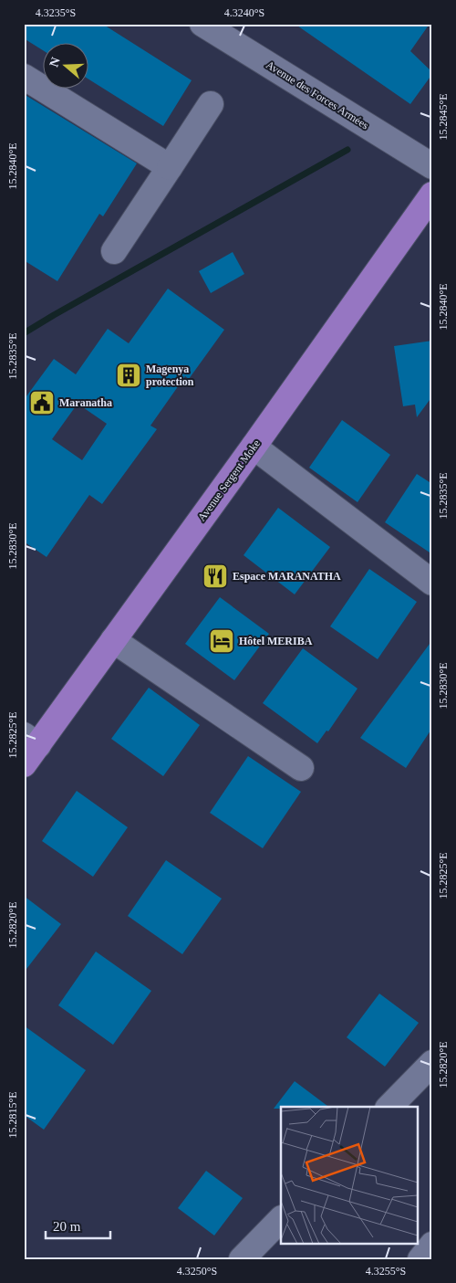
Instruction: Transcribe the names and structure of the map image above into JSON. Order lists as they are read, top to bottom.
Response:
{
  "streets": {
    "main road": ["Avenue Sergent Moke"],
    "street": ["Avenue des Forces Armées"]
  },
  "places": {
    "building": ["Magenya protection"],
    "public building": ["Maranatha"],
    "restaurant": ["Espace MARANATHA"],
    "hotel": ["Hôtel MERIBA"]
  },
  "scale_bar": "20 m",
  "north": "left",
  "coordinates": [
    "4.3235°S",
    "4.3240°S",
    "15.2845°E",
    "15.2840°E",
    "15.2835°E",
    "15.2830°E",
    "15.2825°E",
    "15.2820°E",
    "15.2815°E",
    "4.3250°S",
    "4.3255°S"
  ]
}
